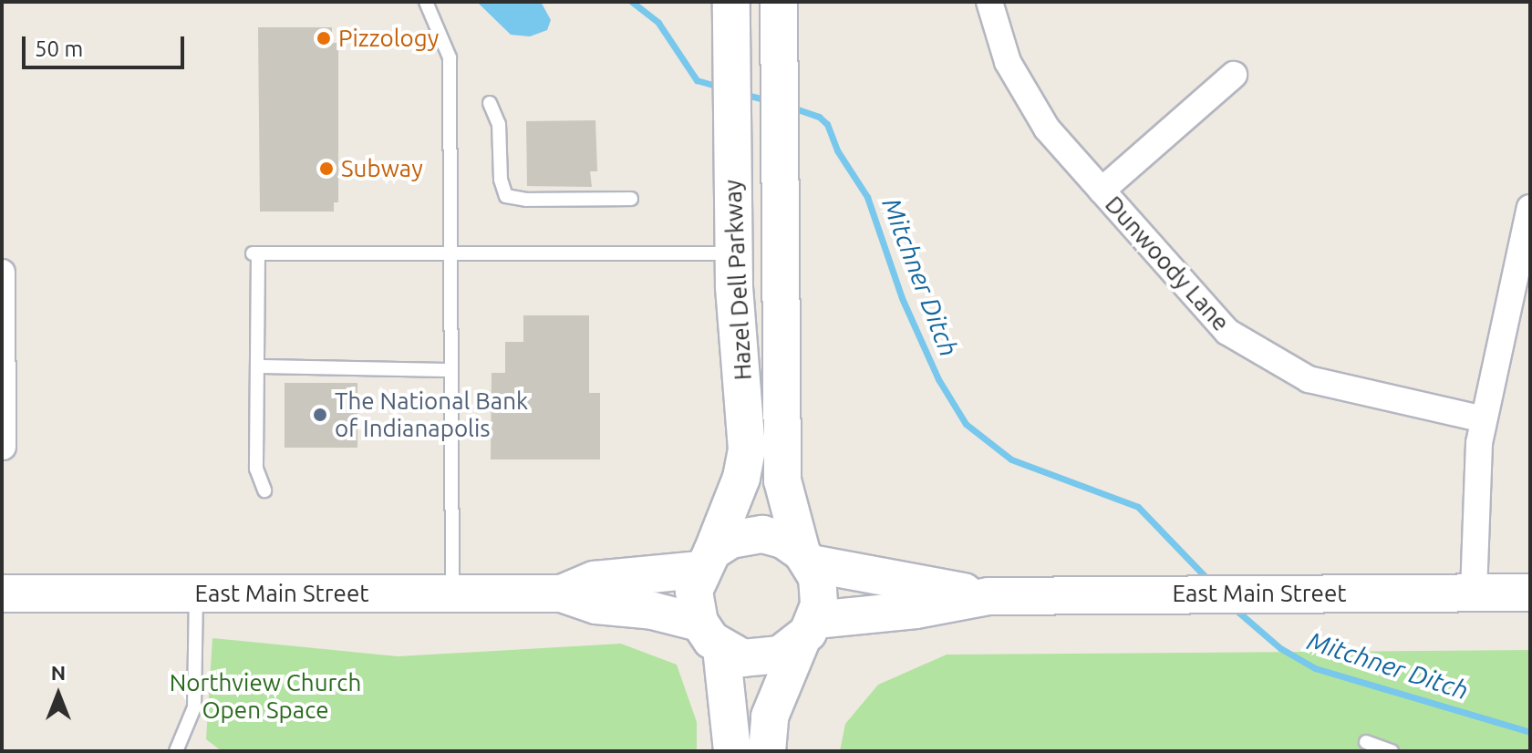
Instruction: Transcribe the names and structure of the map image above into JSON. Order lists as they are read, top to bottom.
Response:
{
  "streets": {
    "main road": ["Hazel Dell Parkway", "East Main Street"],
    "street": ["Dunwoody Lane"]
  },
  "crossings": [
    ["Hazel Dell Parkway", "East Main Street"]
  ],
  "water": ["Mitchner Ditch"],
  "parks": ["Northview Church Open Space"],
  "places": ["Pizzology", "Subway", "The National Bank of Indianapolis"],
  "scale_bar": "50 m",
  "north": "top"
}
